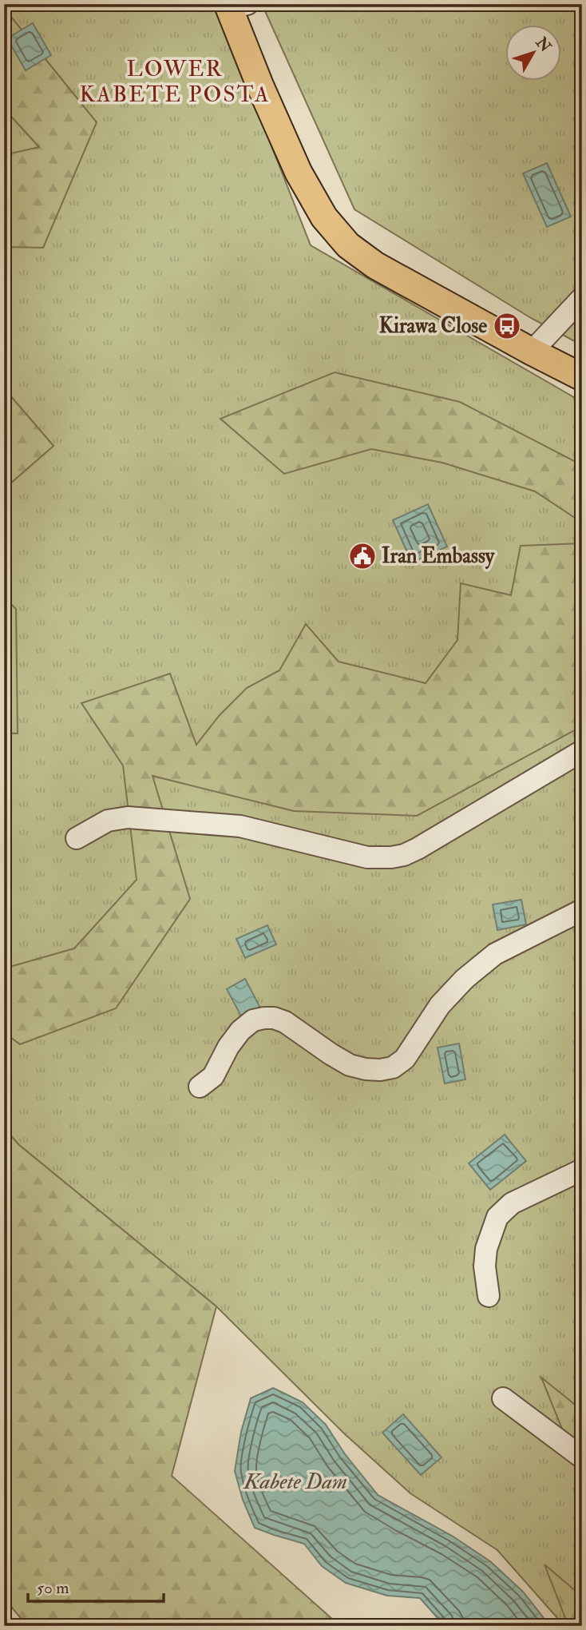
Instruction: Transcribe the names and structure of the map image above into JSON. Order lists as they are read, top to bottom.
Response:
{
  "districts": ["LOWER KABETE POSTA"],
  "water": ["Kabete Dam"],
  "places": {
    "bus stop": ["Kirawa Close"],
    "public building": ["Iran Embassy"]
  },
  "scale_bar": "50 m",
  "north": "top right"
}
